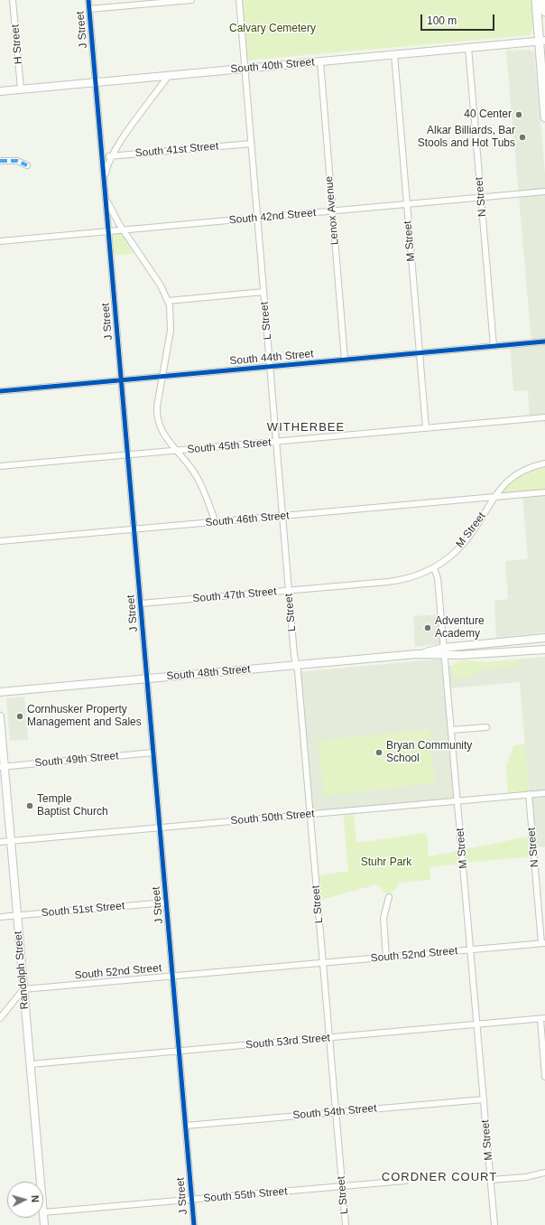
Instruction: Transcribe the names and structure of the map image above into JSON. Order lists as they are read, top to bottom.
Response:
{
  "streets": {
    "main road": ["South 40th Street", "South 48th Street", "Randolph Street"],
    "street": [
      "J Street",
      "H Street",
      "South 41st Street",
      "N Street",
      "Lenox Avenue",
      "South 42nd Street",
      "M Street",
      "L Street",
      "South 44th Street",
      "South 45th Street",
      "South 46th Street",
      "South 47th Street",
      "South 49th Street",
      "South 50th Street",
      "South 51st Street",
      "South 52nd Street",
      "South 53rd Street",
      "South 54th Street",
      "South 55th Street"
    ]
  },
  "crossings": [
    ["J Street", "South 40th Street"],
    ["J Street", "South 41st Street"],
    ["J Street", "South 42nd Street"],
    ["J Street", "South 44th Street"],
    ["J Street", "South 45th Street"],
    ["J Street", "South 46th Street"],
    ["J Street", "South 47th Street"],
    ["J Street", "South 48th Street"],
    ["J Street", "South 49th Street"],
    ["J Street", "South 50th Street"],
    ["J Street", "South 51st Street"],
    ["J Street", "South 52nd Street"],
    ["J Street", "South 53rd Street"],
    ["J Street", "South 54th Street"],
    ["J Street", "South 55th Street"],
    ["H Street", "South 40th Street"],
    ["South 40th Street", "N Street"],
    ["South 40th Street", "Lenox Avenue"],
    ["South 40th Street", "M Street"],
    ["South 40th Street", "L Street"],
    ["South 41st Street", "L Street"],
    ["N Street", "South 42nd Street"],
    ["N Street", "South 44th Street"],
    ["N Street", "South 50th Street"],
    ["N Street", "South 52nd Street"],
    ["Lenox Avenue", "South 42nd Street"],
    ["Lenox Avenue", "South 44th Street"],
    ["South 42nd Street", "M Street"],
    ["South 42nd Street", "L Street"],
    ["M Street", "South 44th Street"],
    ["M Street", "South 45th Street"],
    ["M Street", "South 46th Street"],
    ["M Street", "South 47th Street"],
    ["M Street", "South 48th Street"],
    ["M Street", "South 50th Street"],
    ["M Street", "South 52nd Street"],
    ["M Street", "South 53rd Street"],
    ["M Street", "South 54th Street"],
    ["L Street", "South 44th Street"],
    ["L Street", "South 45th Street"],
    ["L Street", "South 46th Street"],
    ["L Street", "South 47th Street"],
    ["L Street", "South 48th Street"],
    ["L Street", "South 50th Street"],
    ["L Street", "South 52nd Street"],
    ["L Street", "South 53rd Street"],
    ["L Street", "South 54th Street"],
    ["L Street", "South 55th Street"],
    ["South 49th Street", "Randolph Street"],
    ["South 50th Street", "Randolph Street"],
    ["South 51st Street", "Randolph Street"],
    ["South 52nd Street", "Randolph Street"],
    ["Randolph Street", "South 53rd Street"],
    ["Randolph Street", "South 55th Street"]
  ],
  "districts": ["WITHERBEE", "CORDNER COURT"],
  "parks": ["Calvary Cemetery", "Stuhr Park"],
  "places": [
    "40 Center",
    "Alkar Billiards, Bar Stools and Hot Tubs",
    "Adventure Academy",
    "Cornhusker Property Management and Sales",
    "Bryan Community School",
    "Temple Baptist Church"
  ],
  "scale_bar": "100 m",
  "north": "right"
}
